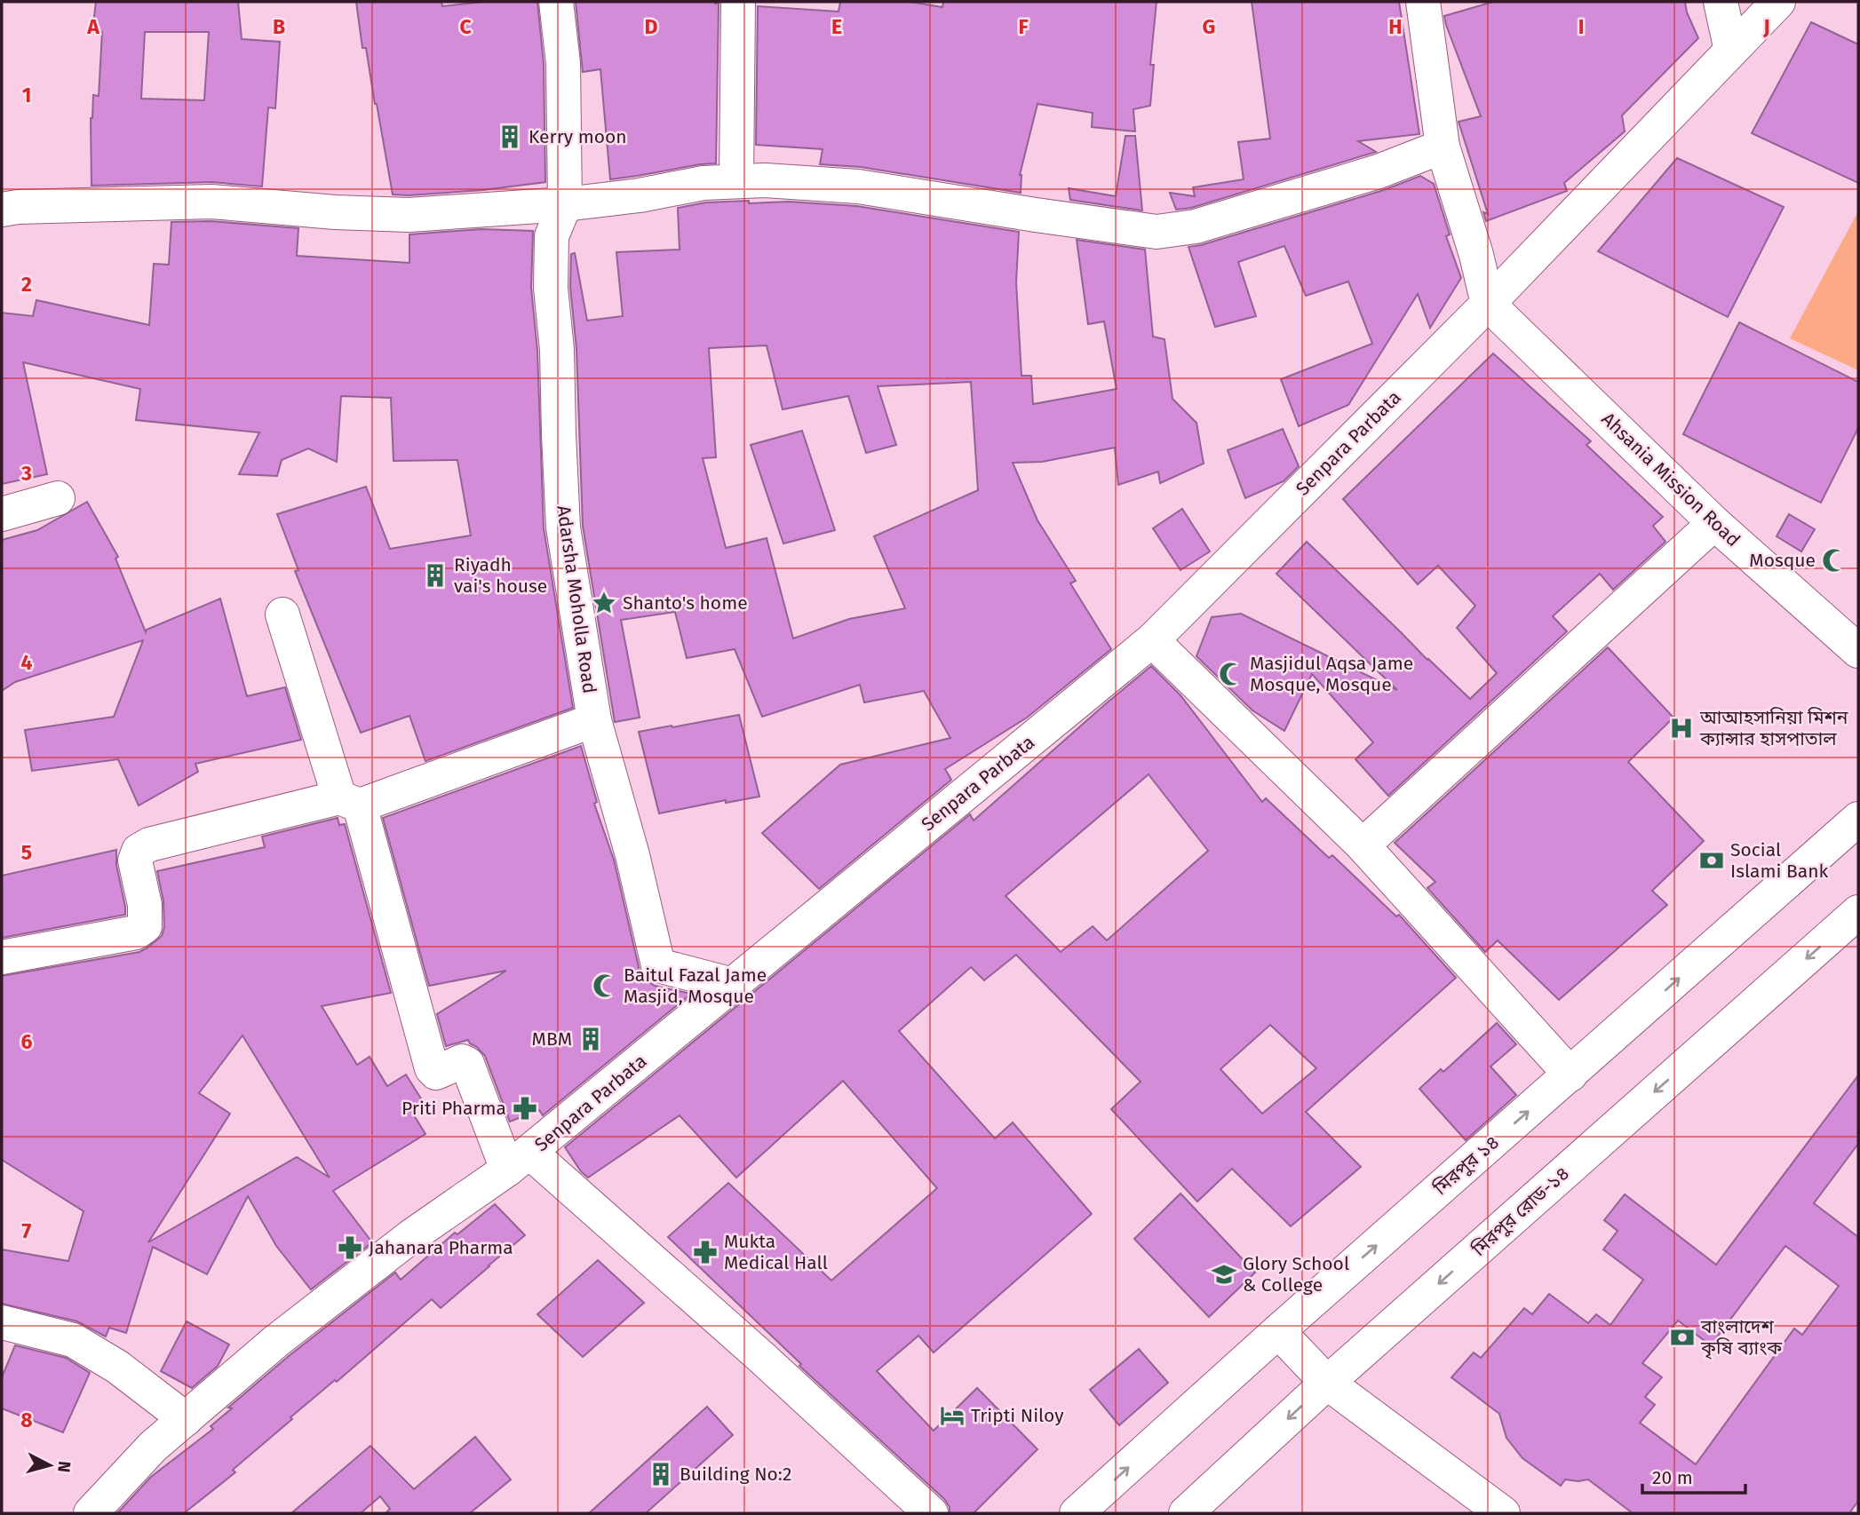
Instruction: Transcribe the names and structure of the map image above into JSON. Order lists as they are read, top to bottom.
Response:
{
  "streets": {
    "street": [
      "Senpara Parbata",
      "Ahsania Mission Road",
      "Adarsha Moholla Road",
      "মিরপুর ১৪",
      "মিরপুর রোড-১৪"
    ]
  },
  "crossings": [
    ["Senpara Parbata", "Ahsania Mission Road"],
    ["Senpara Parbata", "Adarsha Moholla Road"]
  ],
  "one_way": ["মিরপুর ১৪", "মিরপুর রোড-১৪"],
  "places": {
    "building": [
      "Kerry moon",
      "Riyadh vai's house",
      "MBM",
      "Building No:2"
    ],
    "mosque": ["Mosque", "Masjidul Aqsa Jame Mosque, Mosque", "Baitul Fazal Jame Masjid, Mosque"],
    "place": ["Shanto's home"],
    "hospital": ["আআহসানিয়া মিশন ক্যান্সার হাসপাতাল"],
    "bank": ["Social Islami Bank", "বাংলাদেশ কৃষি ব্যাংক"],
    "pharmacy": ["Priti Pharma", "Jahanara Pharma", "Mukta Medical Hall"],
    "school or university": ["Glory School & College"],
    "hotel": ["Tripti Niloy"]
  },
  "scale_bar": "20 m",
  "north": "right",
  "grid": {
    "columns": [
      "A",
      "B",
      "C",
      "D",
      "E",
      "F",
      "G",
      "H",
      "I",
      "J"
    ],
    "rows": [
      "1",
      "2",
      "3",
      "4",
      "5",
      "6",
      "7",
      "8"
    ]
  }
}
